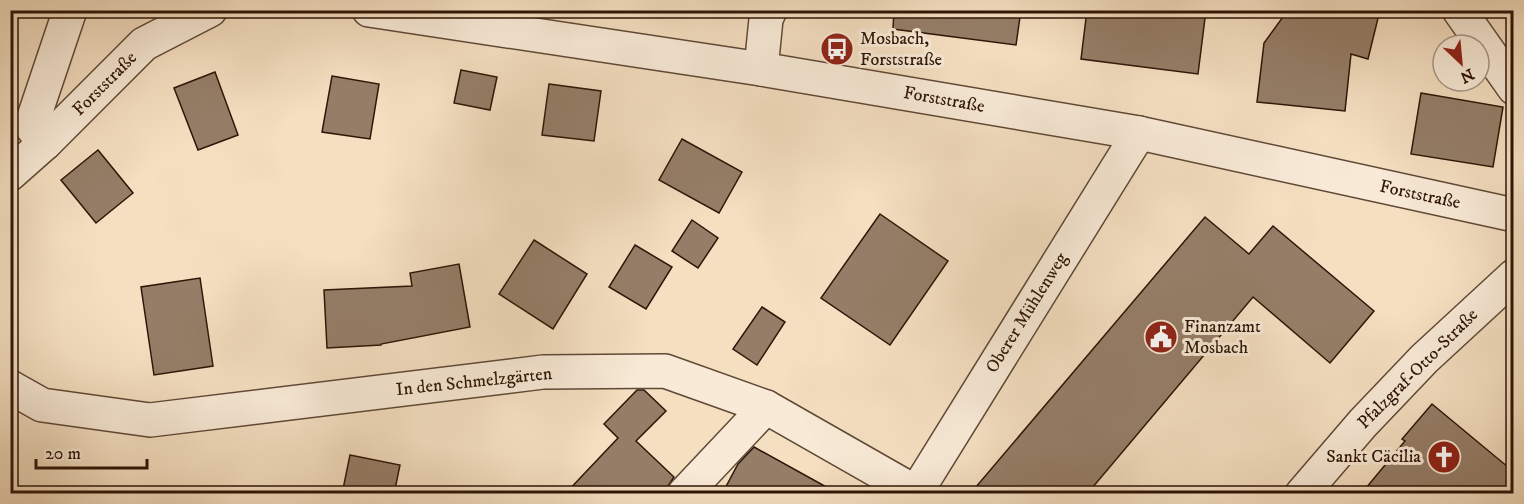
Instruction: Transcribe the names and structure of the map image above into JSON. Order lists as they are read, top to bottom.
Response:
{
  "streets": {
    "street": [
      "Forststraße",
      "Oberer Mühlenweg",
      "Pfalzgraf-Otto-Straße",
      "In den Schmelzgärten"
    ]
  },
  "crossings": [
    ["Forststraße", "Oberer Mühlenweg"],
    ["Oberer Mühlenweg", "In den Schmelzgärten"]
  ],
  "places": {
    "bus stop": ["Mosbach, Forststraße"],
    "public building": ["Finanzamt Mosbach"],
    "church": ["Sankt Cäcilia"]
  },
  "scale_bar": "20 m",
  "north": "bottom right"
}
